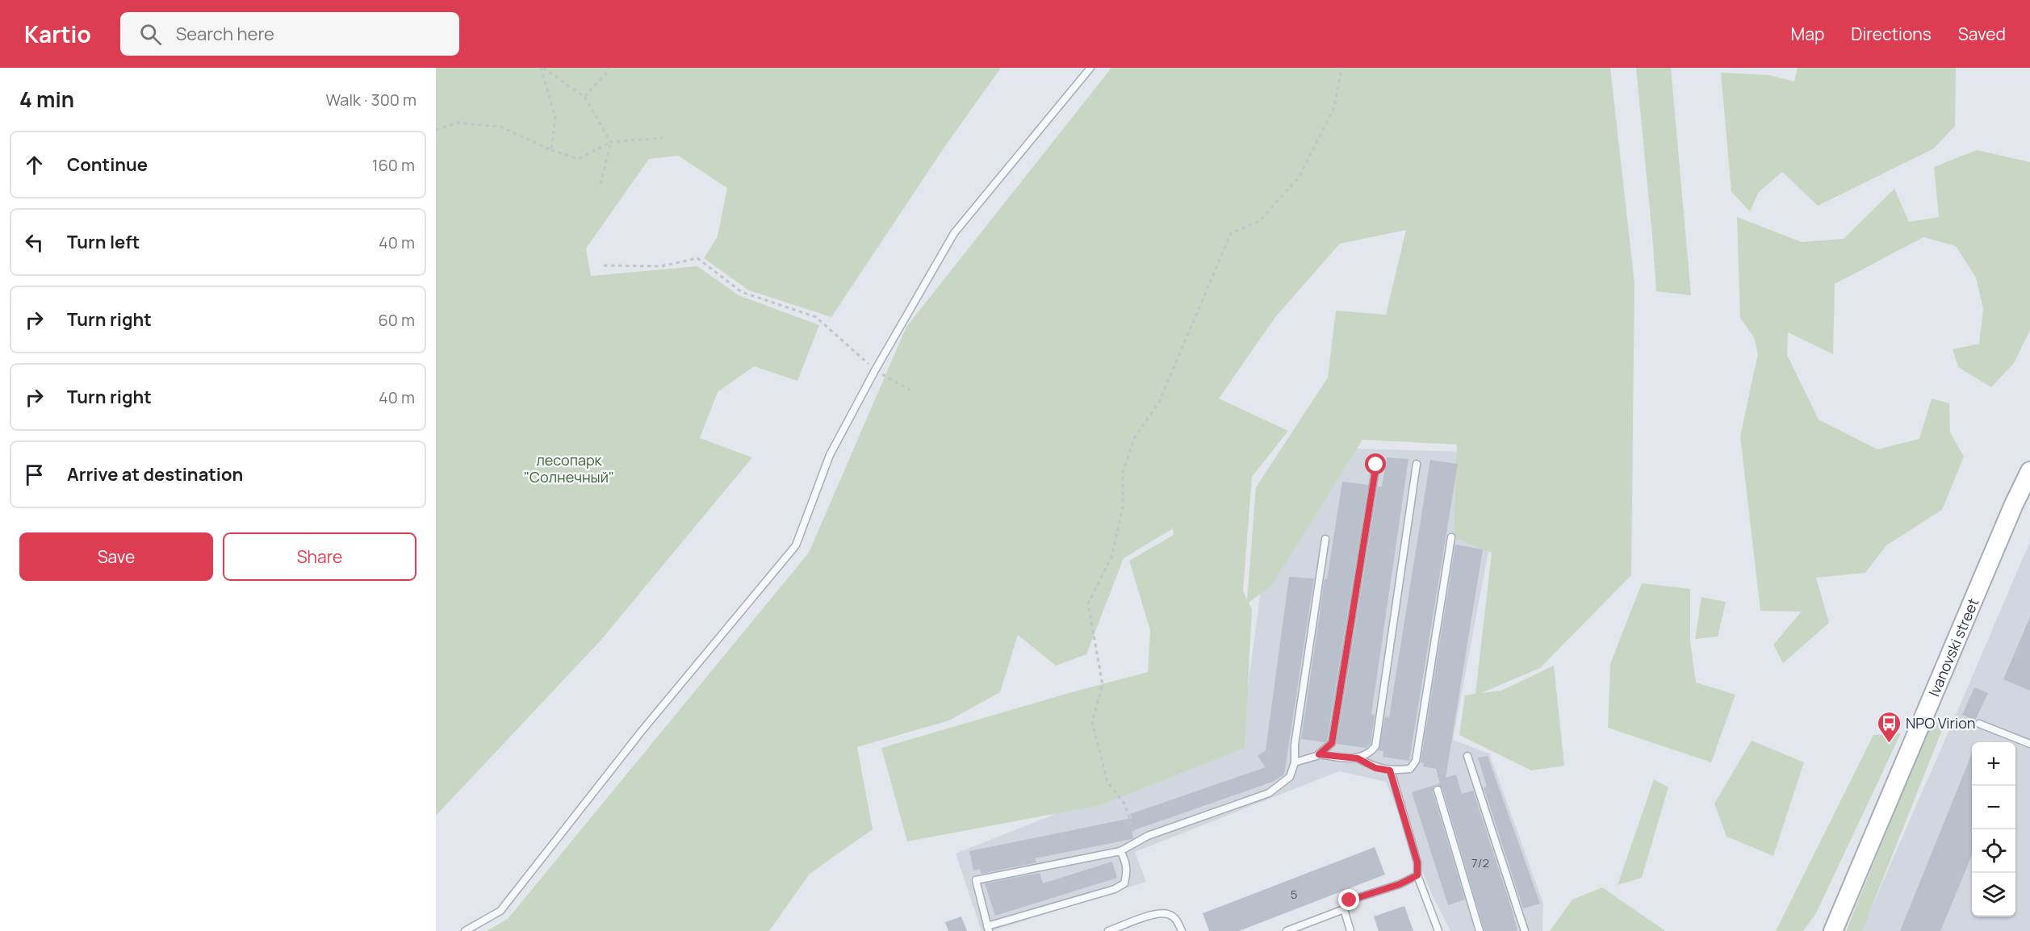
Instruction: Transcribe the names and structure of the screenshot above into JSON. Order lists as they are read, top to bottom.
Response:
{
  "streets": {
    "main road": ["Ivanovski street"]
  },
  "parks": ["лесопарк \"Солнечный\""],
  "places": {
    "bus stop": ["NPO Virion"]
  },
  "house_numbers": ["7/2", "5"],
  "page": {
    "header": "Kartio",
    "search": "Search here",
    "nav": ["Map", "Directions", "Saved"],
    "heading": ["4 min", "Walk · 300 m"],
    "list": [
      ["Continue", "160 m"],
      ["Turn left", "40 m"],
      ["Turn right", "60 m"],
      ["Turn right", "40 m"],
      "Arrive at destination"
    ],
    "buttons": ["Save", "Share"],
    "map_buttons": ["+", "−"]
  }
}
